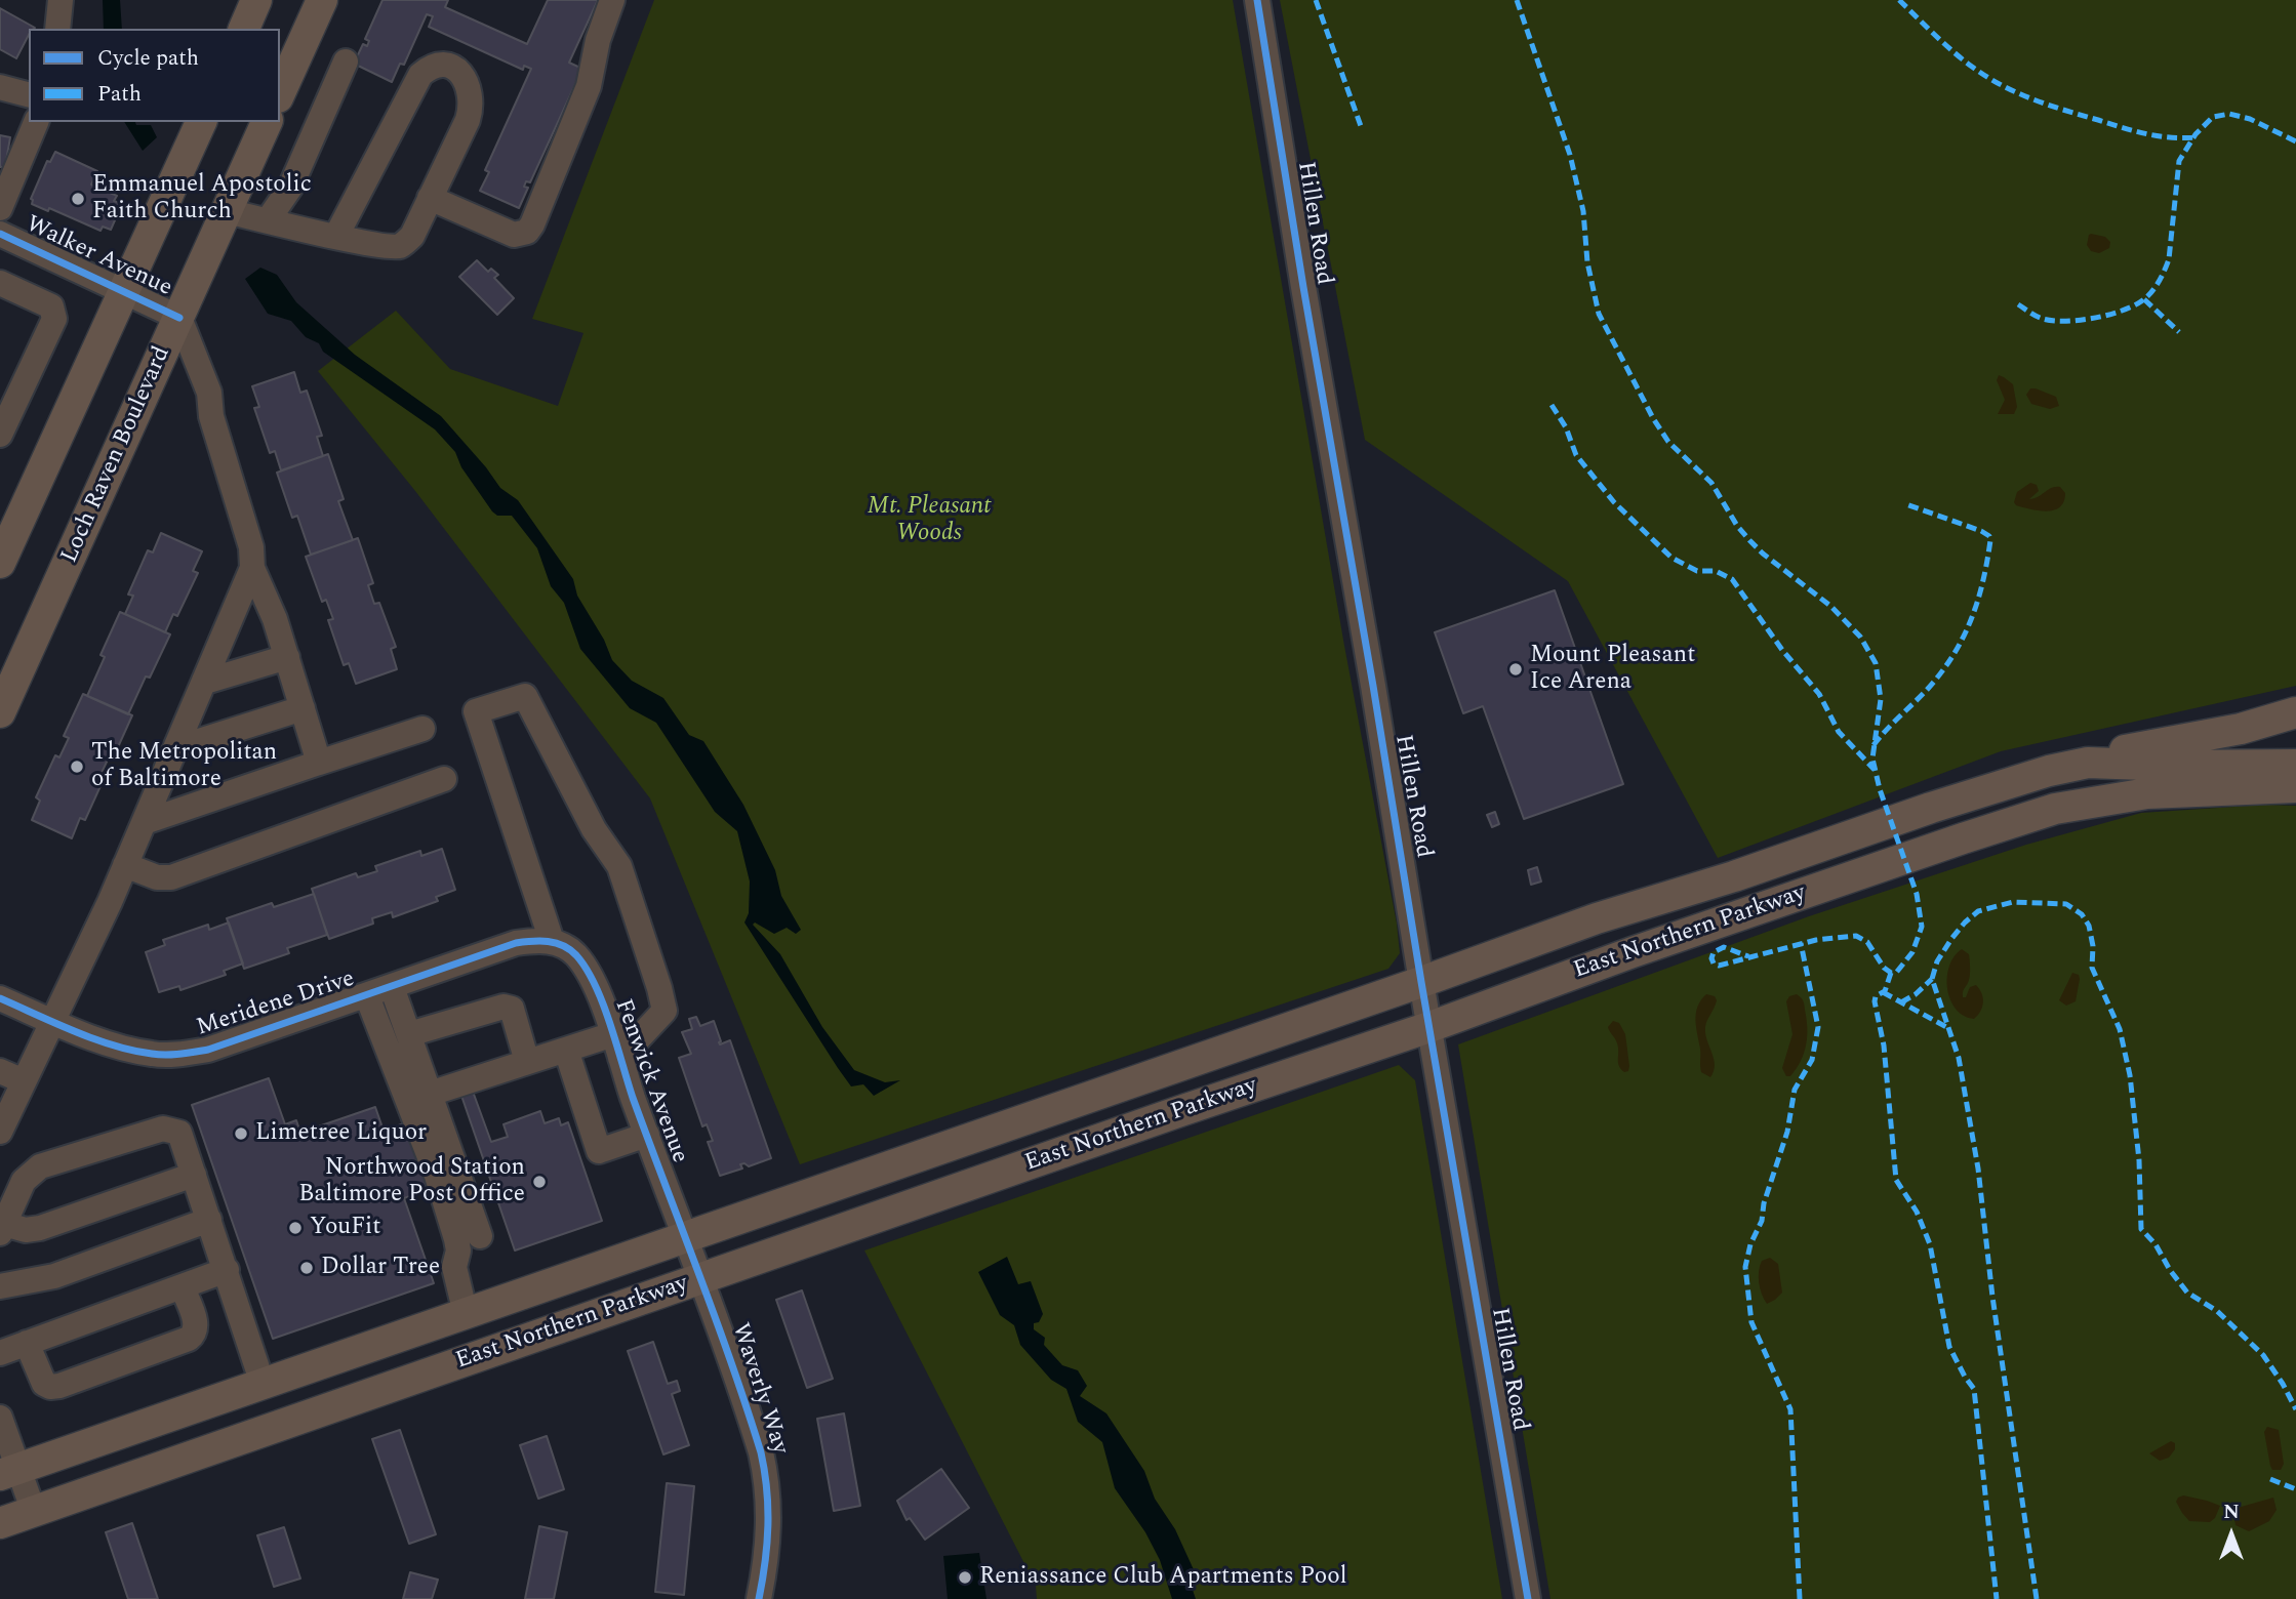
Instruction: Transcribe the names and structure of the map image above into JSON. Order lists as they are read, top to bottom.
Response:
{
  "streets": {
    "main road": ["Loch Raven Boulevard", "East Northern Parkway"],
    "street": [
      "Hillen Road",
      "Walker Avenue",
      "Meridene Drive",
      "Fenwick Avenue",
      "Waverly Way"
    ]
  },
  "crossings": [
    ["Hillen Road", "East Northern Parkway"],
    ["Walker Avenue", "Loch Raven Boulevard"],
    ["East Northern Parkway", "Fenwick Avenue"],
    ["East Northern Parkway", "Waverly Way"],
    ["Meridene Drive", "Fenwick Avenue"],
    ["Fenwick Avenue", "Waverly Way"]
  ],
  "parks": ["Mt. Pleasant Woods"],
  "places": [
    "Emmanuel Apostolic Faith Church",
    "Mount Pleasant Ice Arena",
    "The Metropolitan of Baltimore",
    "Limetree Liquor",
    "Northwood Station Baltimore Post Office",
    "YouFit",
    "Dollar Tree",
    "Reniassance Club Apartments Pool"
  ],
  "legend": ["Cycle path", "Path"],
  "north": "top"
}
